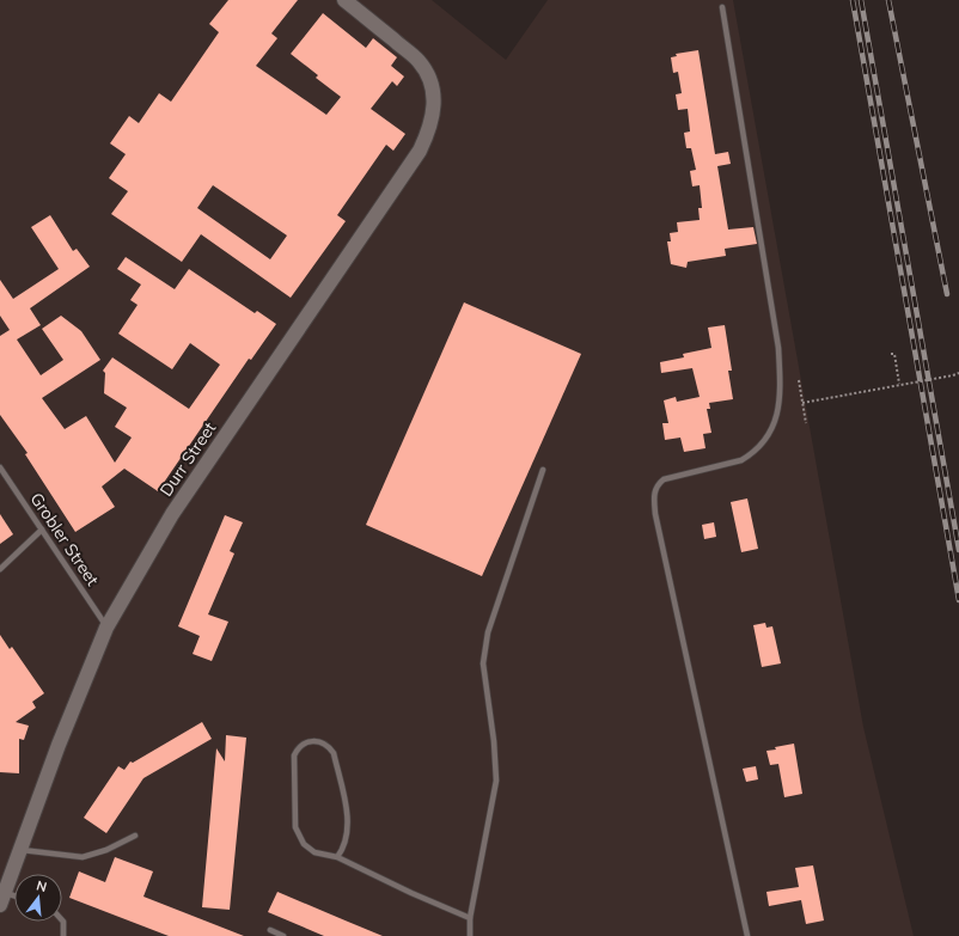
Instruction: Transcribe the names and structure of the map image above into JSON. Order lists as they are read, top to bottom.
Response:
{
  "streets": {
    "street": ["Durr Street"],
    "lane": ["Grobler Street"]
  },
  "crossings": [
    ["Durr Street", "Grobler Street"]
  ],
  "north": "top"
}
